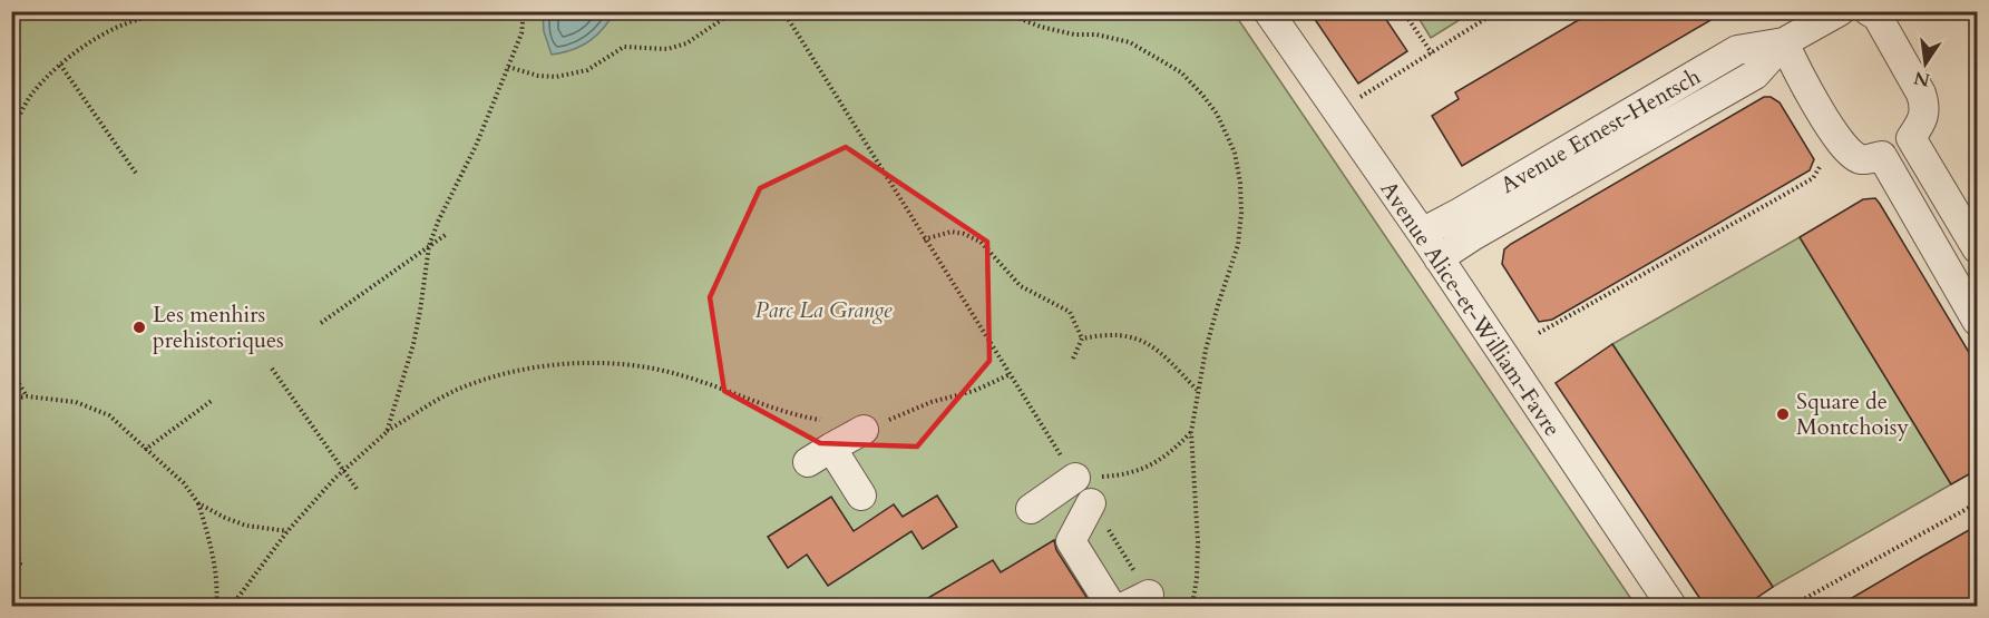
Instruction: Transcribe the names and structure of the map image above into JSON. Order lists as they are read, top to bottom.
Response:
{
  "streets": {
    "street": ["Avenue Ernest-Hentsch", "Avenue Alice-et-William-Favre"]
  },
  "crossings": [
    ["Avenue Ernest-Hentsch", "Avenue Alice-et-William-Favre"]
  ],
  "parks": ["Parc La Grange"],
  "places": ["Les menhirs prehistoriques", "Square de Montchoisy"],
  "north": "bottom"
}
